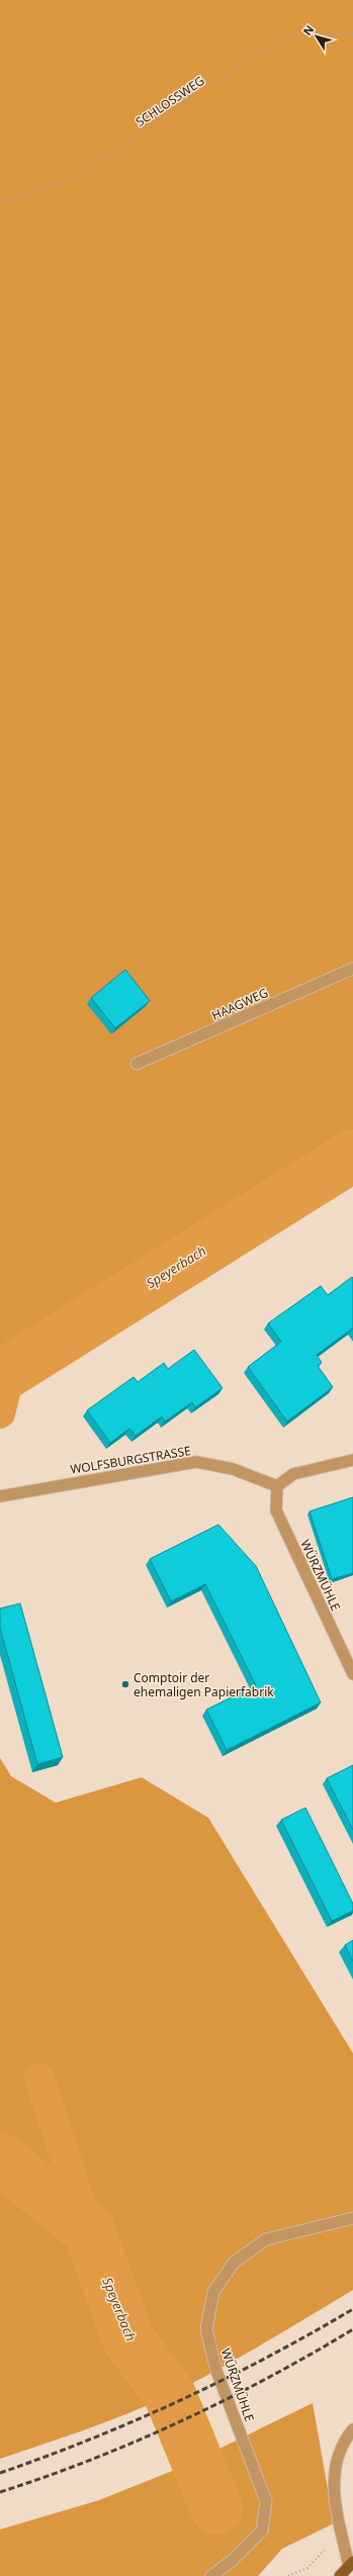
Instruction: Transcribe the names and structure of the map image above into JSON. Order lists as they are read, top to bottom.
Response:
{
  "streets": {
    "street": ["HAAGWEG", "WOLFSBURGSTRASSE", "WÜRZMÜHLE"],
    "path": ["SCHLOSSWEG"]
  },
  "crossings": [
    ["WOLFSBURGSTRASSE", "WÜRZMÜHLE"]
  ],
  "water": ["Speyerbach"],
  "places": ["Comptoir der ehemaligen Papierfabrik"],
  "north": "top left"
}
